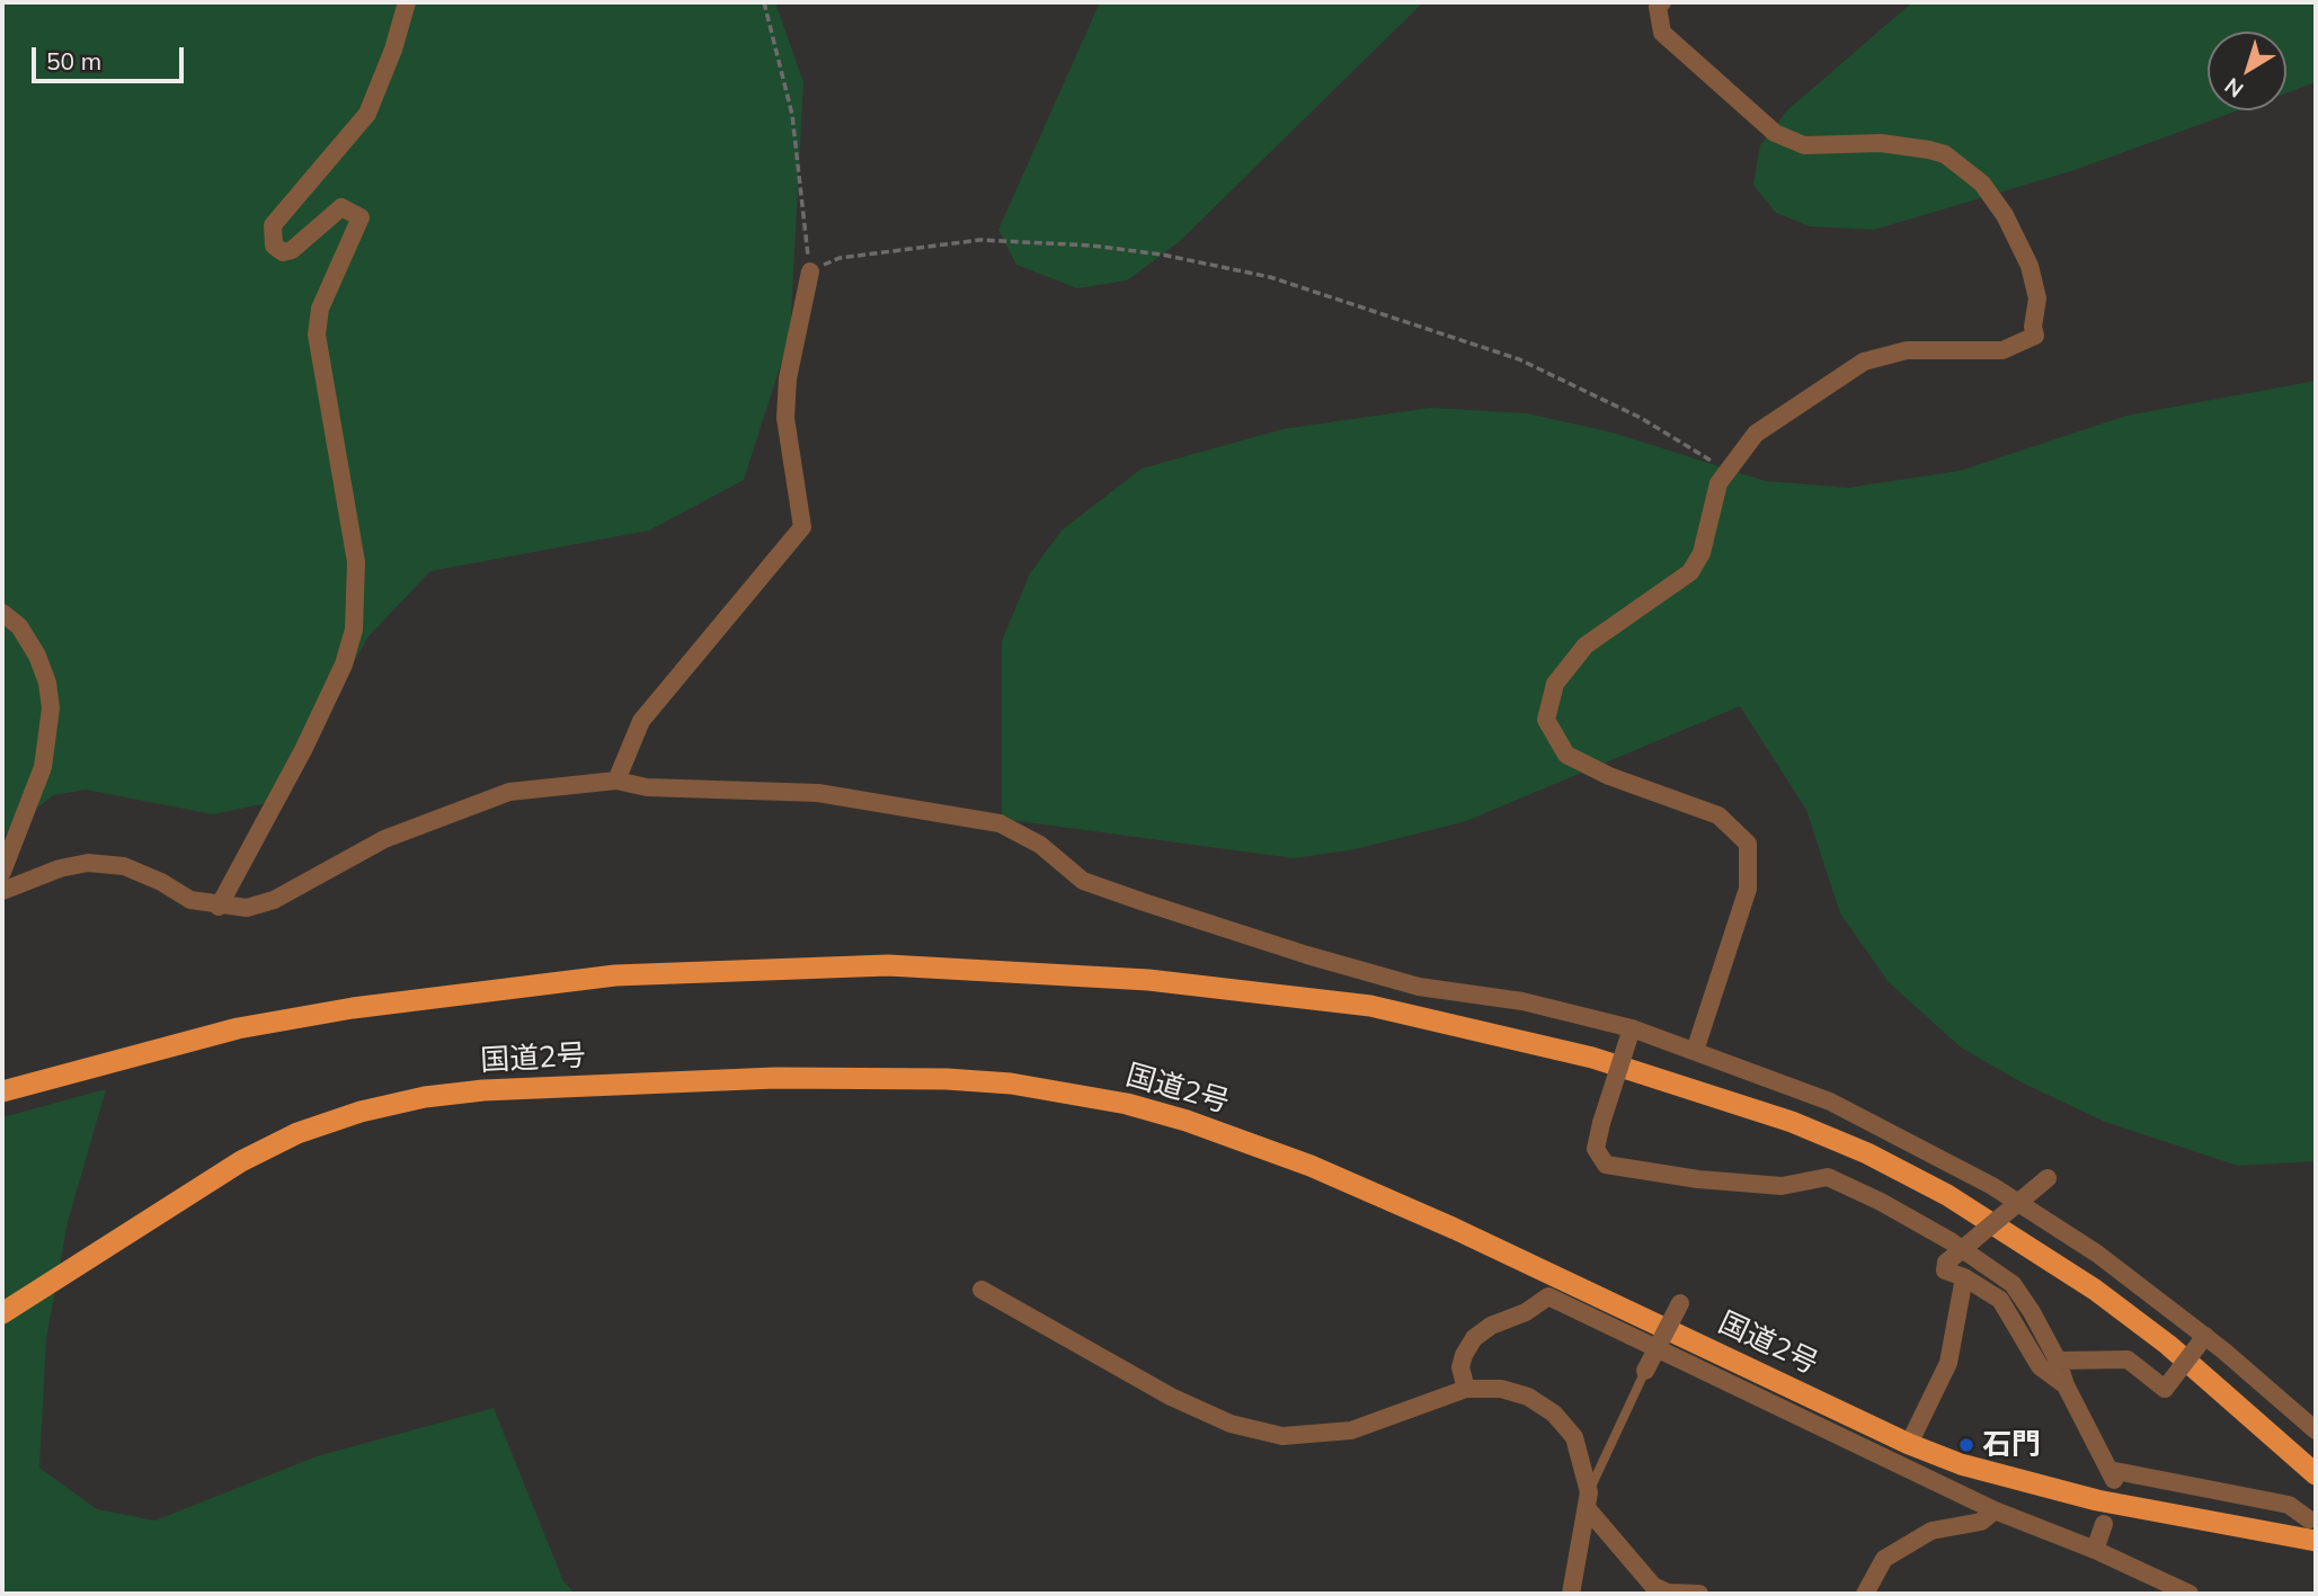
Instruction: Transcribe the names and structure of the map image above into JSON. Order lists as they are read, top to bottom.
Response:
{
  "streets": {
    "highway": ["国道2号"]
  },
  "places": ["石門"],
  "scale_bar": "50 m",
  "north": "bottom left"
}
